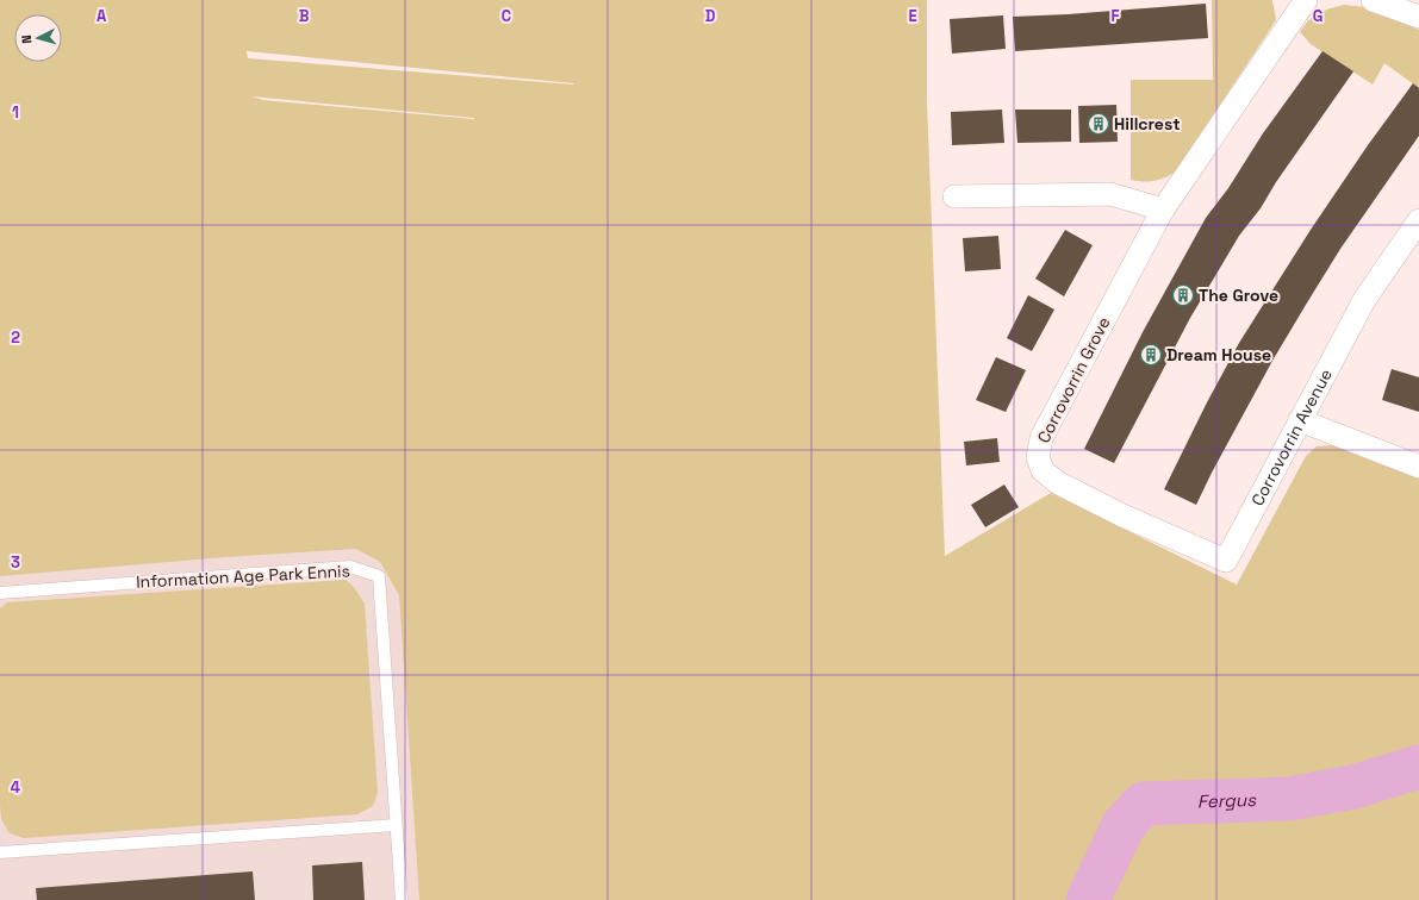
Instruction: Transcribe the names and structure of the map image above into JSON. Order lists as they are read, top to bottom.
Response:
{
  "streets": {
    "street": ["Corrovorrin Grove", "Corrovorrin Avenue"],
    "lane": ["Information Age Park Ennis"]
  },
  "crossings": [
    ["Corrovorrin Grove", "Corrovorrin Avenue"]
  ],
  "water": ["Fergus"],
  "places": {
    "building": ["Hillcrest", "The Grove", "Dream House"]
  },
  "north": "left",
  "grid": {
    "columns": [
      "A",
      "B",
      "C",
      "D",
      "E",
      "F",
      "G"
    ],
    "rows": [
      "1",
      "2",
      "3",
      "4"
    ]
  }
}
